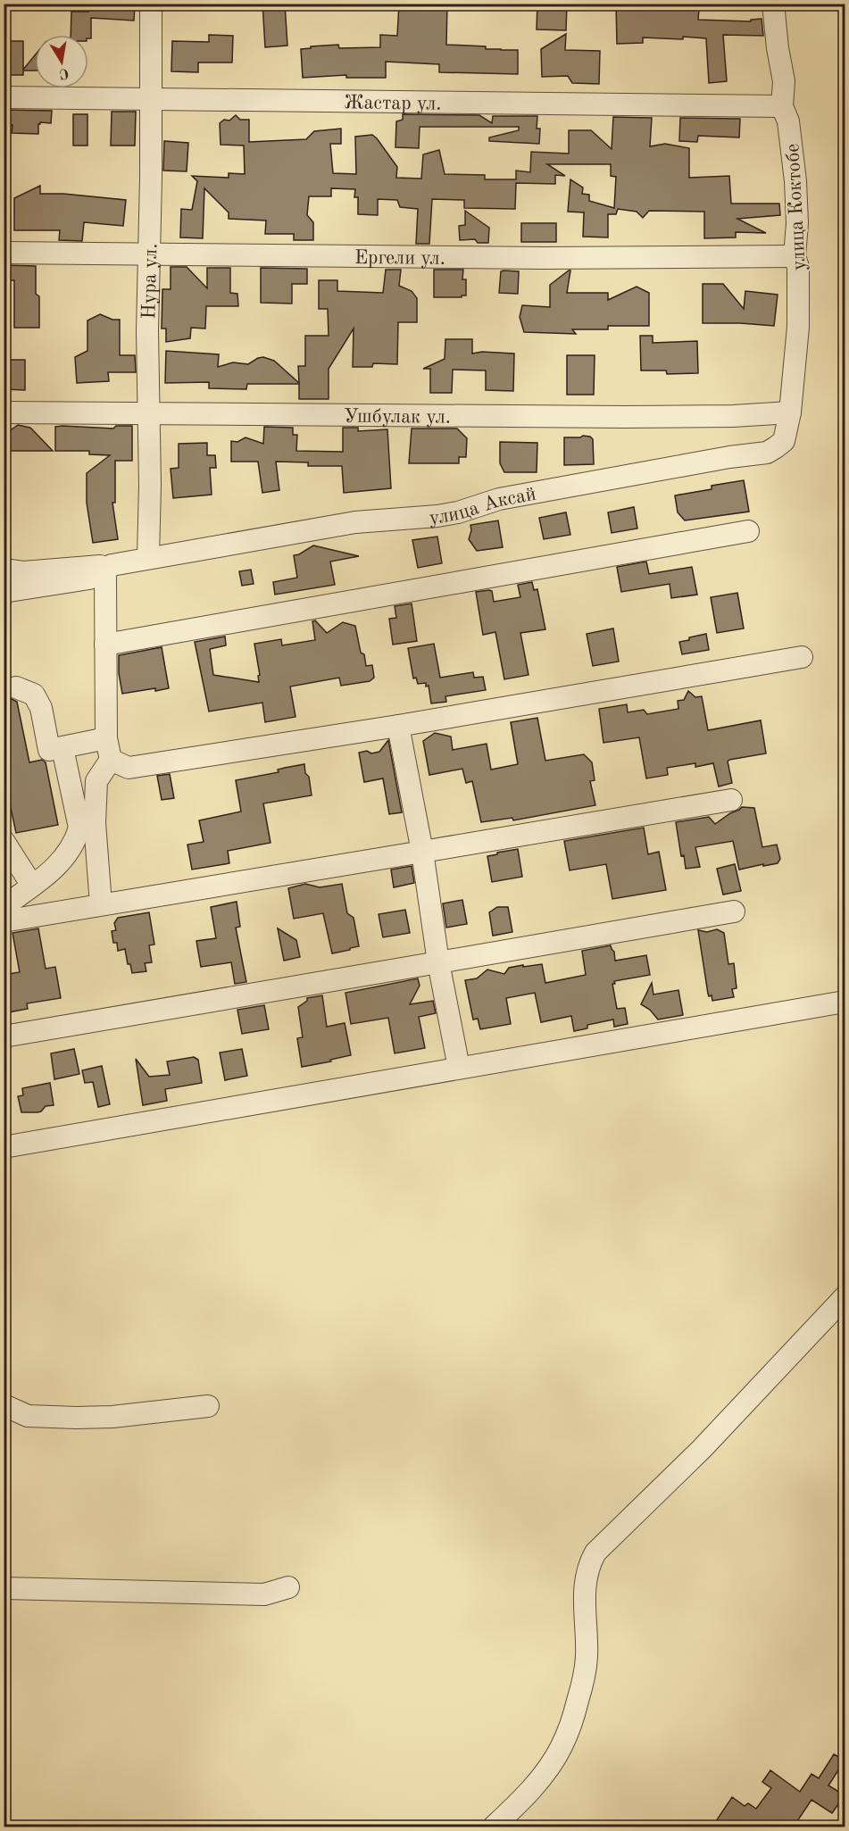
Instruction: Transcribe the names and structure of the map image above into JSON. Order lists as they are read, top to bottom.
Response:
{
  "streets": {
    "street": [
      "Жастар ул.",
      "улица Коктобе",
      "Ергели ул.",
      "Нура ул.",
      "Ушбулак ул.",
      "улица Аксай"
    ]
  },
  "crossings": [
    ["Жастар ул.", "улица Коктобе"],
    ["Жастар ул.", "Нура ул."],
    ["улица Коктобе", "Ергели ул."],
    ["улица Коктобе", "Ушбулак ул."],
    ["улица Коктобе", "улица Аксай"],
    ["Ергели ул.", "Нура ул."],
    ["Нура ул.", "Ушбулак ул."],
    ["Нура ул.", "улица Аксай"],
    ["Ушбулак ул.", "улица Аксай"]
  ],
  "north": "bottom"
}
